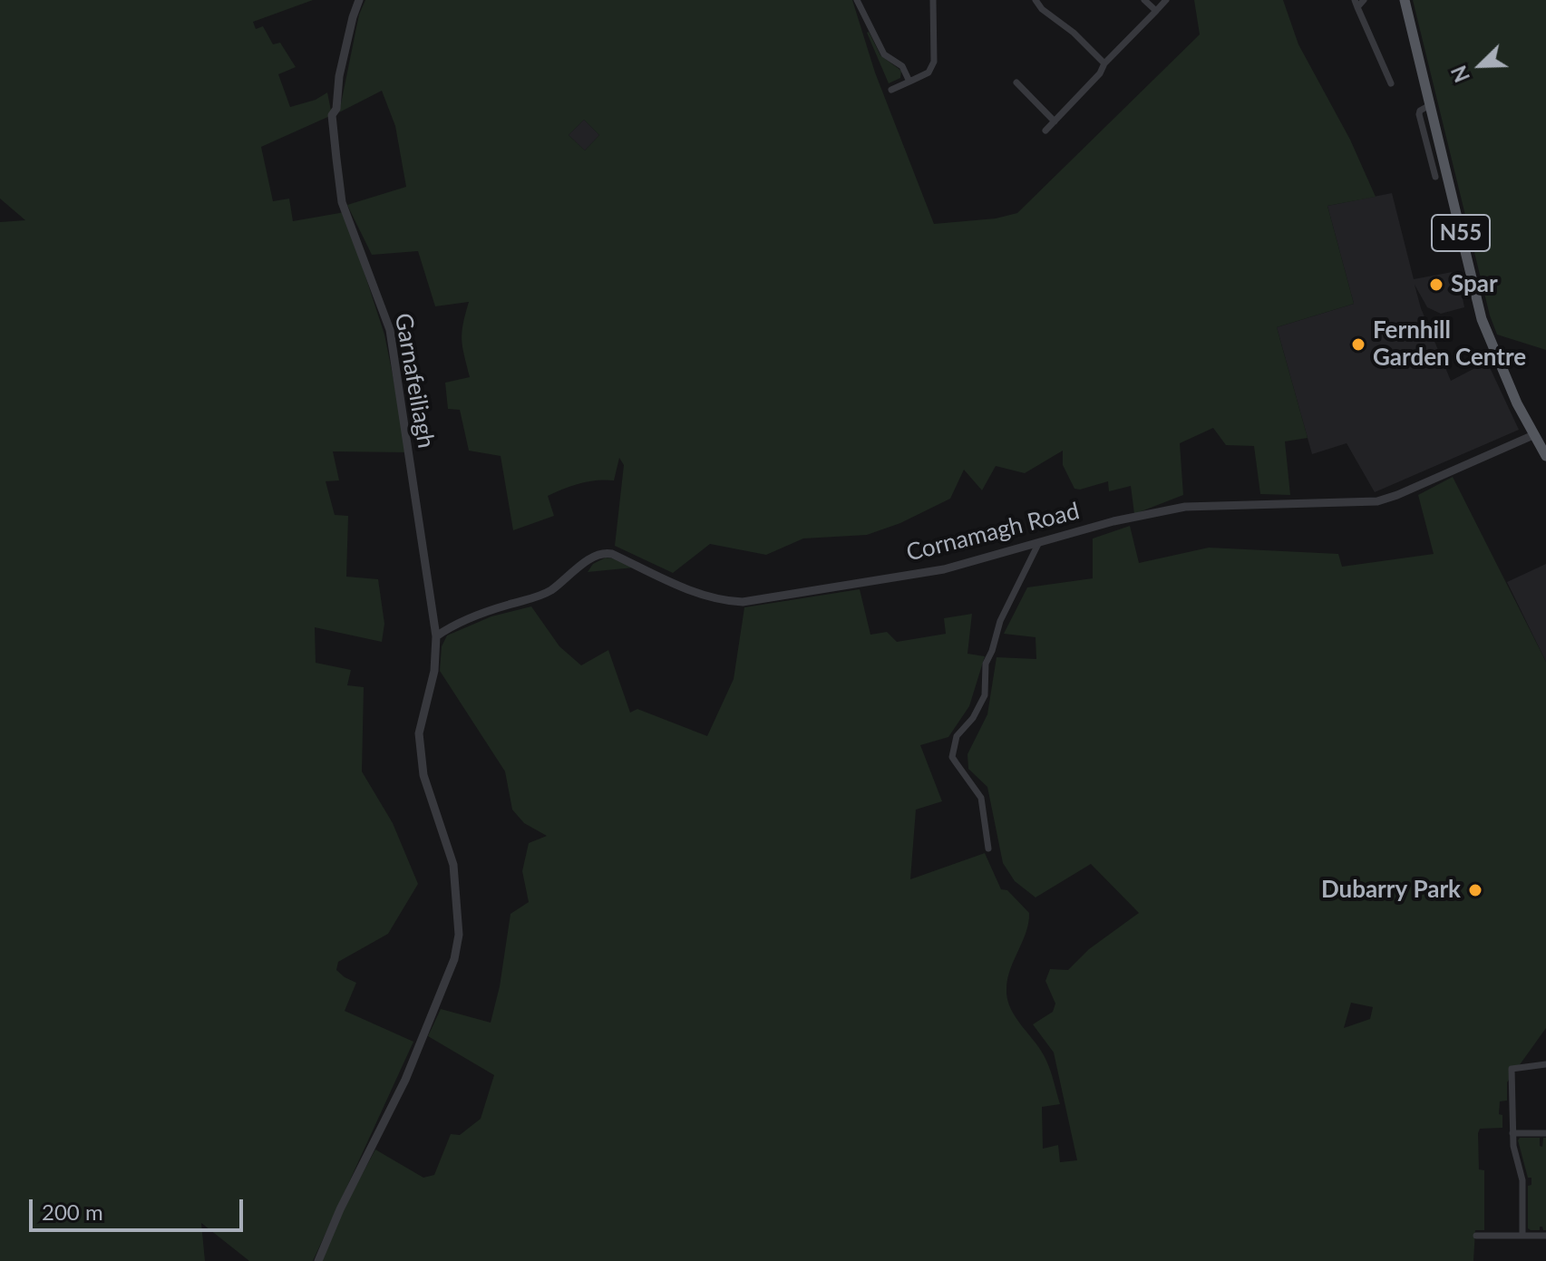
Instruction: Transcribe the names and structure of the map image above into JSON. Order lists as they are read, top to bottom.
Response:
{
  "streets": {
    "main road": ["N55"],
    "street": ["Garnafeiliagh", "Cornamagh Road"]
  },
  "crossings": [
    ["N55", "Cornamagh Road"],
    ["Garnafeiliagh", "Cornamagh Road"]
  ],
  "places": ["Spar", "Fernhill Garden Centre", "Dubarry Park"],
  "scale_bar": "200 m",
  "north": "bottom left"
}
